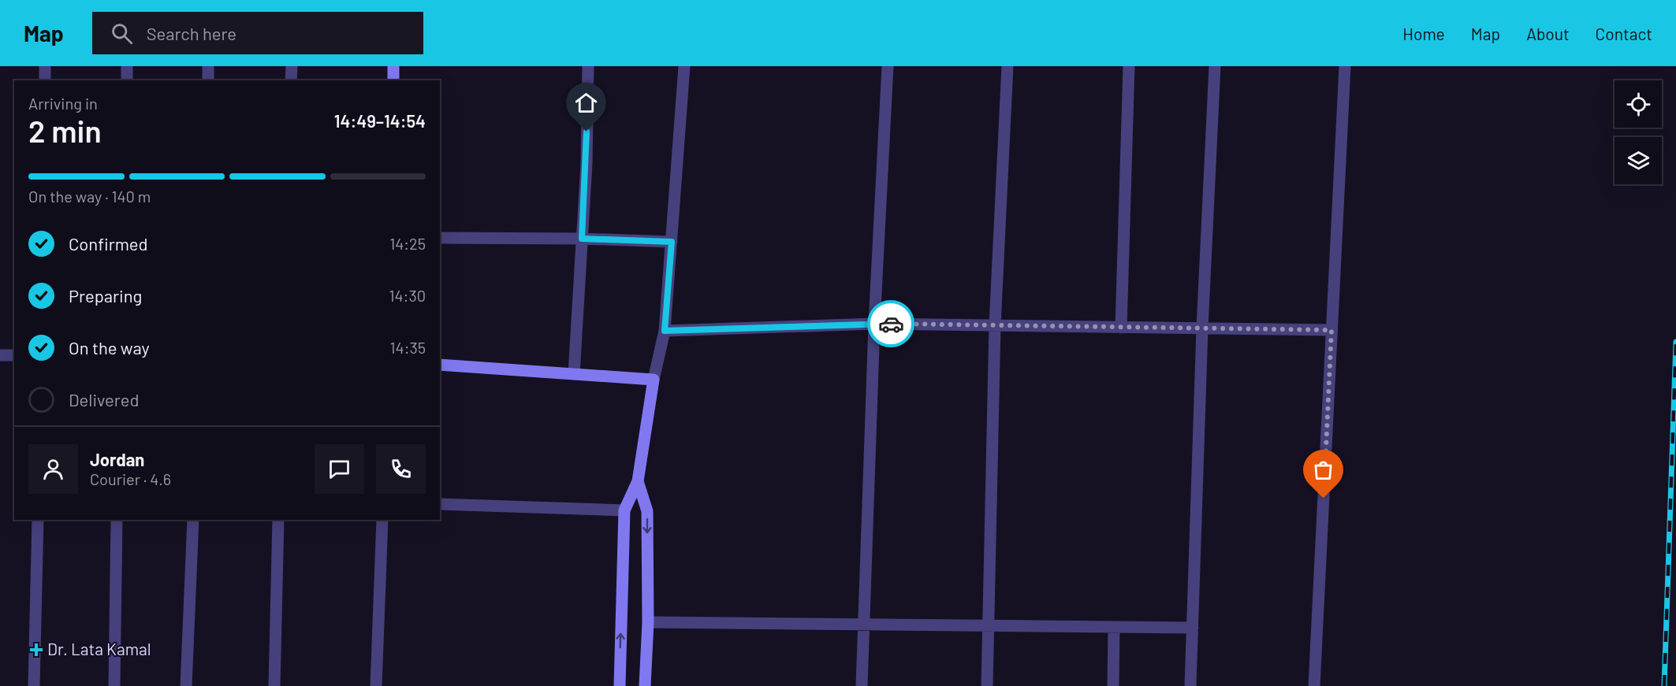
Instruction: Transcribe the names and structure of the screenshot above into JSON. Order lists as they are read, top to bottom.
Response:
{
  "places": {
    "health": ["Dr. Lata Kamal"]
  },
  "page": {
    "header": "Map",
    "search": "Search here",
    "nav": [
      "Home",
      "Map",
      "About",
      "Contact"
    ],
    "heading": ["2 min", "Arriving in", "14:49–14:54"],
    "panel": ["Jordan", "Courier · 4.6"],
    "bar": "On the way · 140 m",
    "list": [
      ["Confirmed", "14:25"],
      ["Preparing", "14:30"],
      ["On the way", "14:35"],
      "Delivered"
    ]
  }
}
